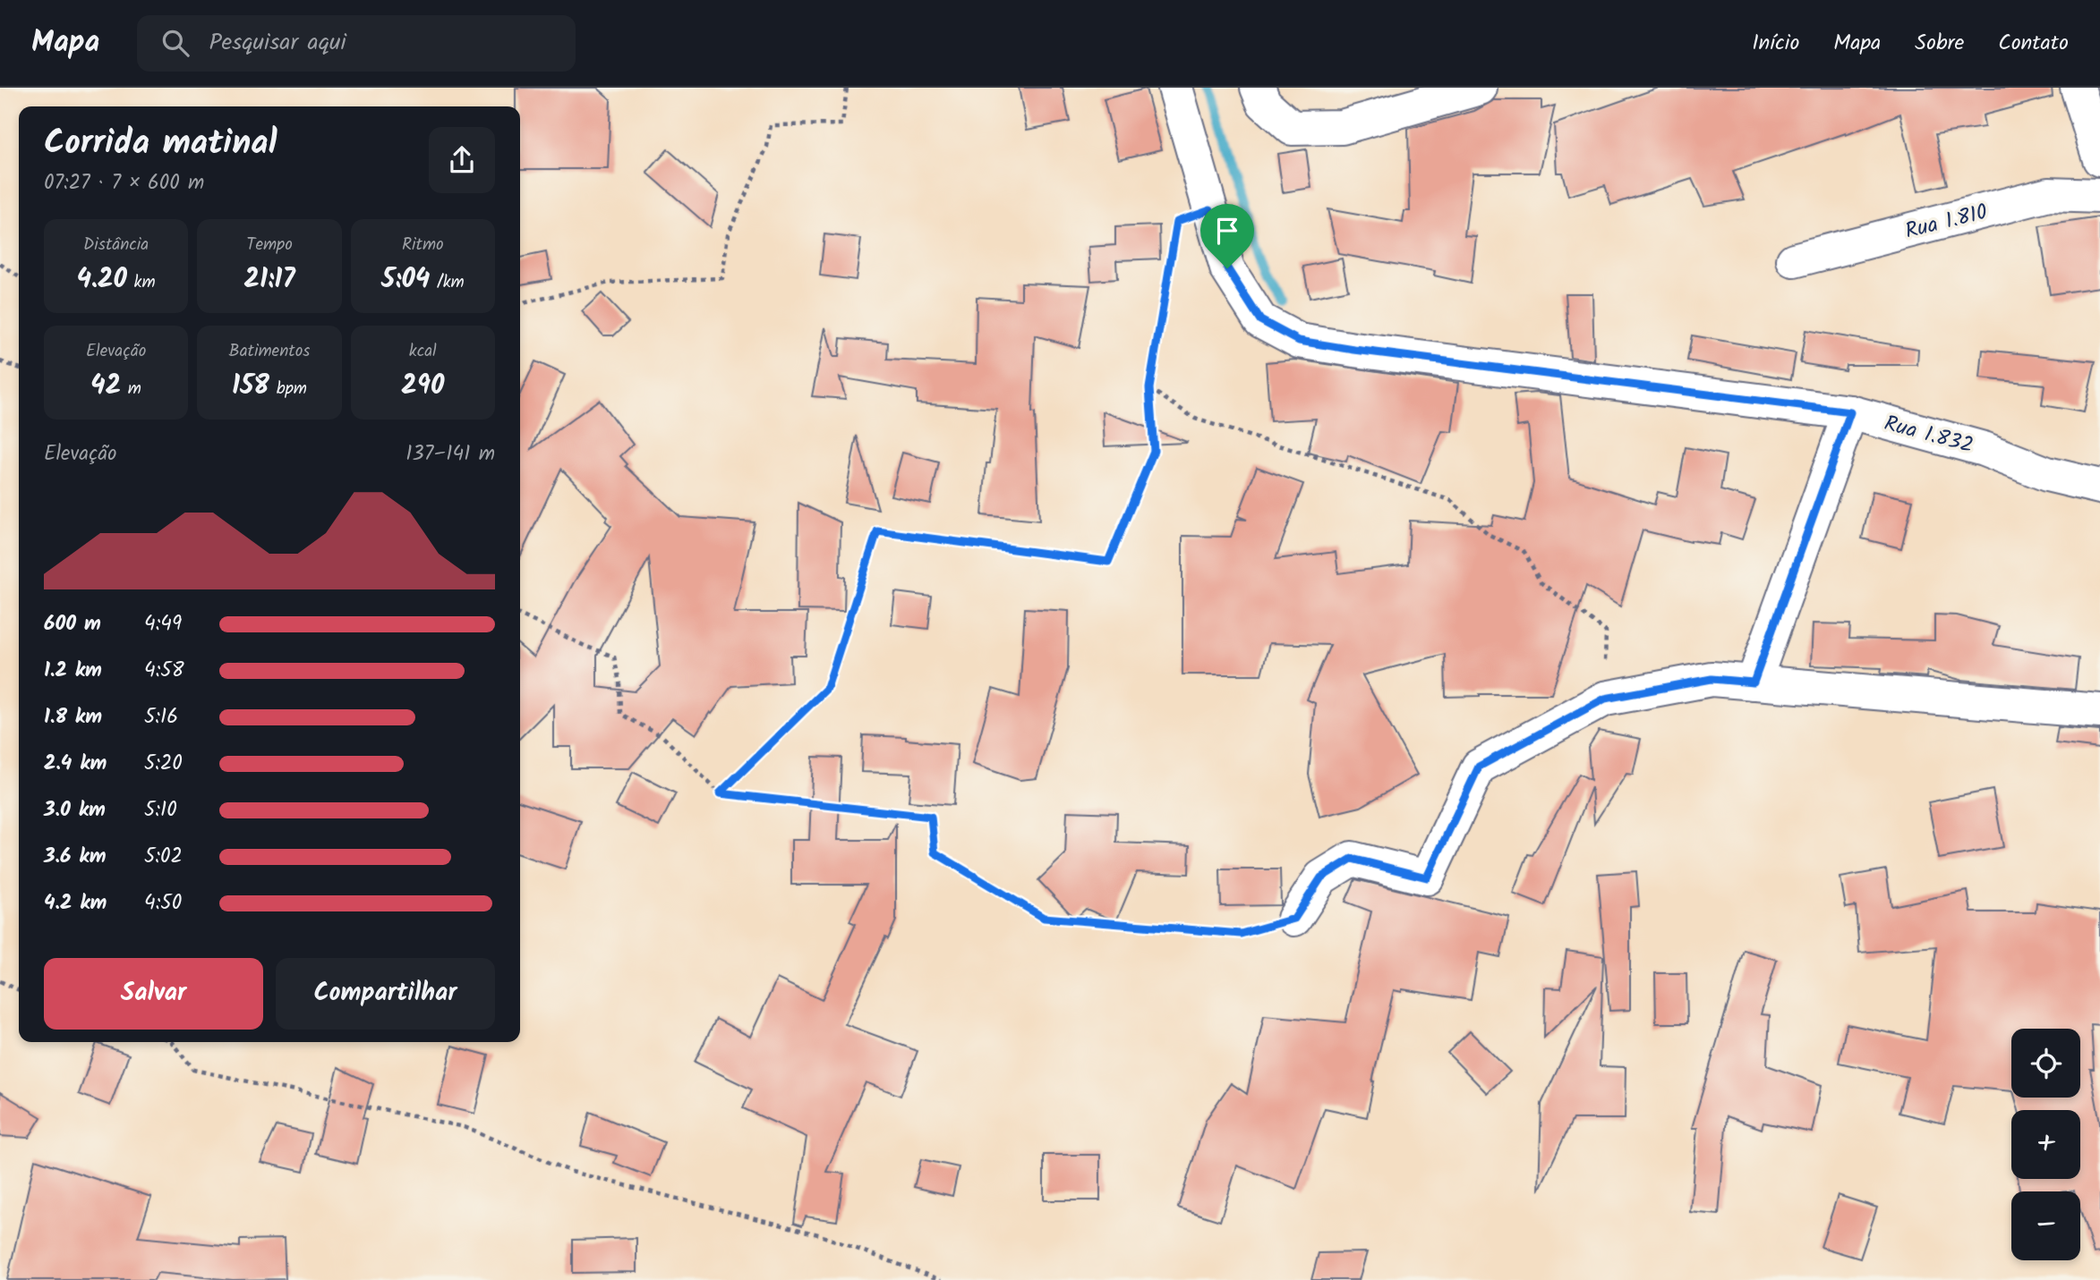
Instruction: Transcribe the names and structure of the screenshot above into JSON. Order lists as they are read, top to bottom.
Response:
{
  "streets": {
    "street": ["Rua 1.810", "Rua 1.832"]
  },
  "page": {
    "header": "Mapa",
    "search": "Pesquisar aqui",
    "nav": [
      "Início",
      "Mapa",
      "Sobre",
      "Contato"
    ],
    "heading": ["Corrida matinal", "07:27 · 7 × 600 m"],
    "stats": [
      ["Distância", "4.20 km"],
      ["Tempo", "21:17"],
      ["Ritmo", "5:04 /km"],
      ["Elevação", "42 m"],
      ["Batimentos", "158 bpm"],
      ["kcal", "290"]
    ],
    "chart": ["Elevação", "137–141 m"],
    "list": [
      {
        "name": "600 m",
        "note": "4:49"
      },
      {
        "name": "1.2 km",
        "note": "4:58"
      },
      {
        "name": "1.8 km",
        "note": "5:16"
      },
      {
        "name": "2.4 km",
        "note": "5:20"
      },
      {
        "name": "3.0 km",
        "note": "5:10"
      },
      {
        "name": "3.6 km",
        "note": "5:02"
      },
      {
        "name": "4.2 km",
        "note": "4:50"
      }
    ],
    "buttons": ["Salvar", "Compartilhar"],
    "map_buttons": ["+", "−"]
  }
}
